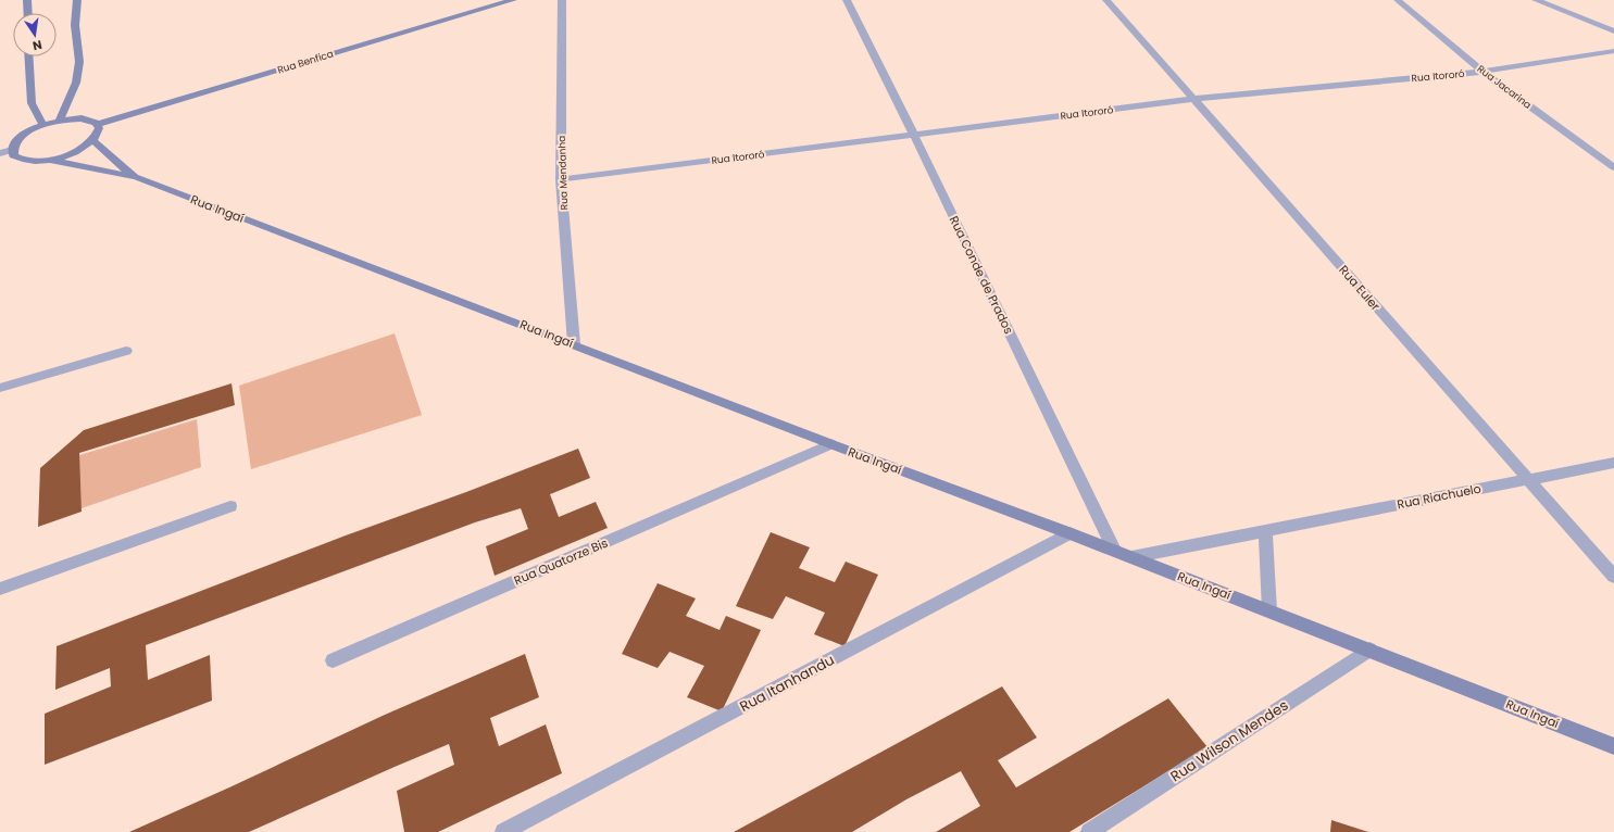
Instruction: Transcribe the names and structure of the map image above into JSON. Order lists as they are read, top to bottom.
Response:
{
  "streets": {
    "street": [
      "Rua Benfica",
      "Rua Itororó",
      "Rua Jacarina",
      "Rua Mendanha",
      "Rua Ingaí",
      "Rua Conde de Prados",
      "Rua Euler",
      "Rua Riachuelo",
      "Rua Quatorze Bis",
      "Rua Itanhandu",
      "Rua Wilson Mendes"
    ]
  },
  "crossings": [
    ["Rua Itororó", "Rua Jacarina"],
    ["Rua Itororó", "Rua Mendanha"],
    ["Rua Itororó", "Rua Conde de Prados"],
    ["Rua Itororó", "Rua Euler"],
    ["Rua Mendanha", "Rua Ingaí"],
    ["Rua Ingaí", "Rua Conde de Prados"],
    ["Rua Ingaí", "Rua Riachuelo"],
    ["Rua Ingaí", "Rua Quatorze Bis"],
    ["Rua Ingaí", "Rua Itanhandu"],
    ["Rua Ingaí", "Rua Wilson Mendes"],
    ["Rua Euler", "Rua Riachuelo"]
  ],
  "north": "bottom"
}
